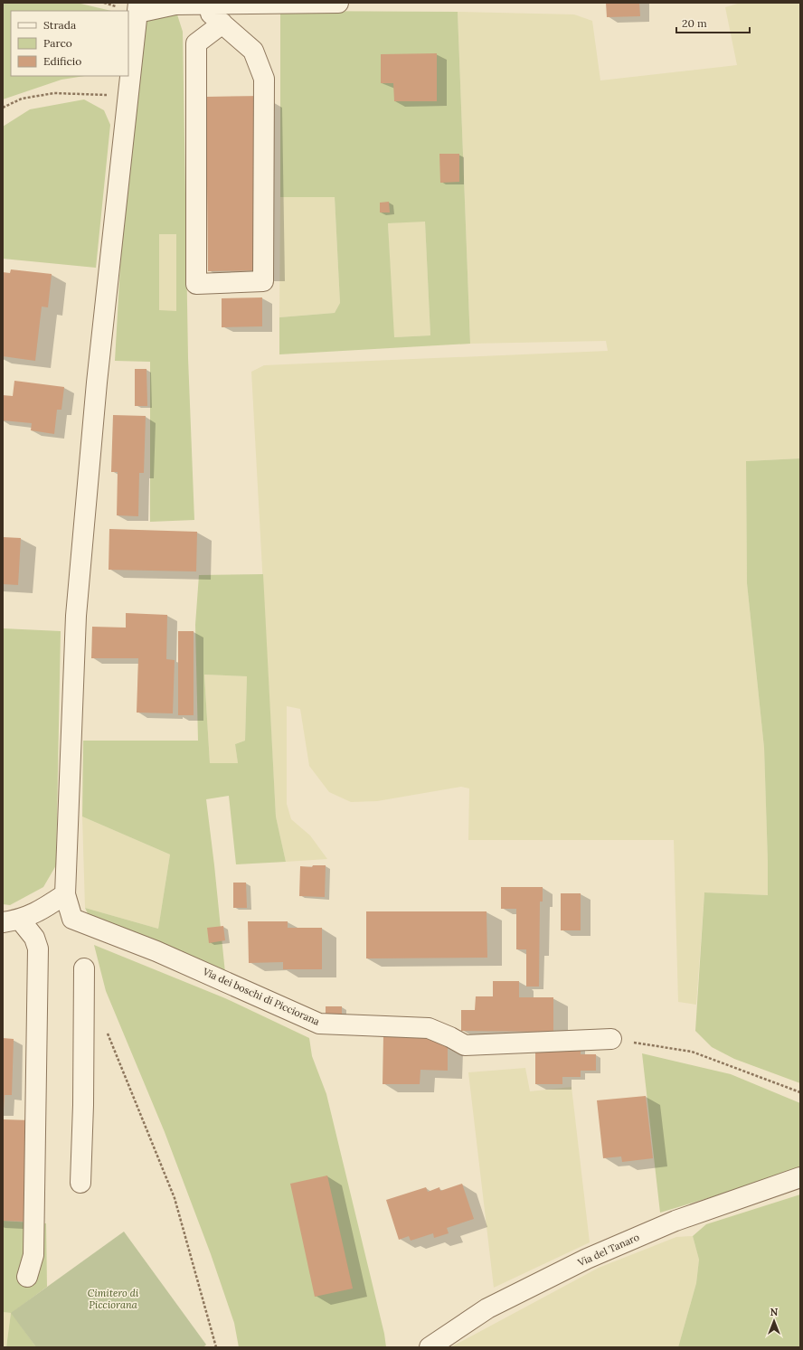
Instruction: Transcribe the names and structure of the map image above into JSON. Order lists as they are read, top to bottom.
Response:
{
  "streets": {
    "street": ["Via dei boschi di Picciorana", "Via del Tanaro"]
  },
  "parks": ["Cimitero di Picciorana"],
  "legend": ["Strada", "Parco", "Edificio"],
  "scale_bar": "20 m",
  "north": "top"
}
